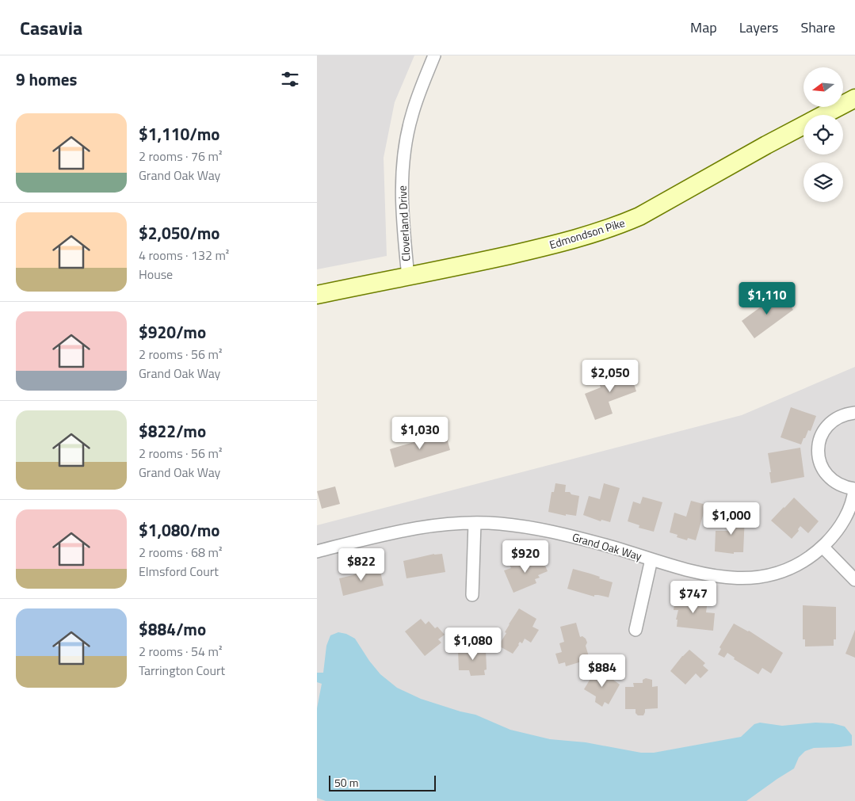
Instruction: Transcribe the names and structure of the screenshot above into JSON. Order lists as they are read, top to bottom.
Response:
{
  "streets": {
    "main road": ["Edmondson Pike"],
    "street": ["Cloverland Drive", "Grand Oak Way"]
  },
  "crossings": [
    ["Cloverland Drive", "Edmondson Pike"]
  ],
  "scale_bar": "50 m",
  "north": "left",
  "page": {
    "header": "Casavia",
    "nav": ["Map", "Layers", "Share"],
    "heading": "9 homes",
    "list": [
      {
        "name": "$1,110/mo",
        "note": "2 rooms · 76 m² · Grand Oak Way"
      },
      {
        "name": "$2,050/mo",
        "note": "4 rooms · 132 m² · House"
      },
      {
        "name": "$920/mo",
        "note": "2 rooms · 56 m² · Grand Oak Way"
      },
      {
        "name": "$822/mo",
        "note": "2 rooms · 56 m² · Grand Oak Way"
      },
      {
        "name": "$1,080/mo",
        "note": "2 rooms · 68 m² · Elmsford Court"
      },
      {
        "name": "$884/mo",
        "note": "2 rooms · 54 m² · Tarrington Court"
      }
    ],
    "price": [
      "$1,110",
      "$2,050",
      "$1,030",
      "$1,000",
      "$920",
      "$822",
      "$747",
      "$1,080",
      "$884"
    ],
    "scale": "50 m"
  }
}
